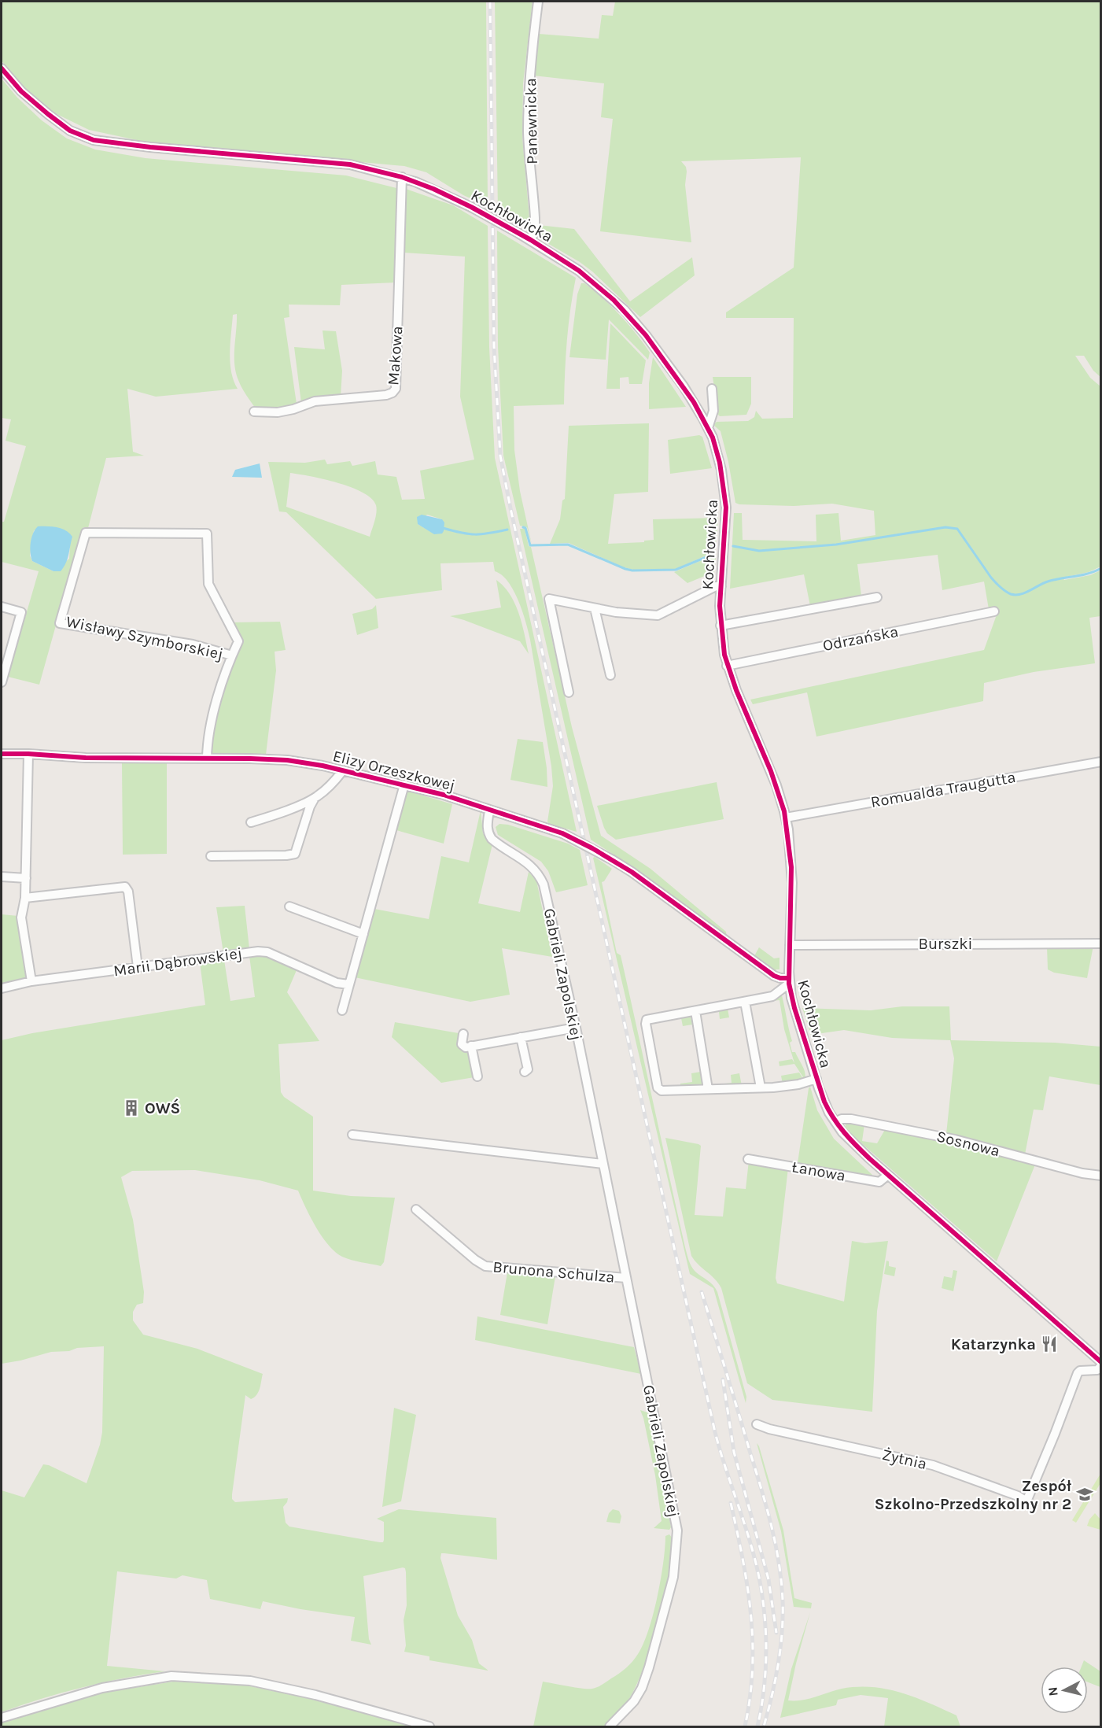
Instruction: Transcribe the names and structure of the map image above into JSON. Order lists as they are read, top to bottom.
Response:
{
  "streets": {
    "street": [
      "Panewnicka",
      "Kochłowicka",
      "Makowa",
      "Wisławy Szymborskiej",
      "Odrzańska",
      "Elizy Orzeszkowej",
      "Romualda Traugutta",
      "Burszki",
      "Marii Dąbrowskiej",
      "Gabrieli Zapolskiej",
      "Sosnowa",
      "Łanowa",
      "Brunona Schulza",
      "Żytnia"
    ]
  },
  "crossings": [
    ["Panewnicka", "Kochłowicka"],
    ["Kochłowicka", "Makowa"],
    ["Kochłowicka", "Odrzańska"],
    ["Kochłowicka", "Elizy Orzeszkowej"],
    ["Kochłowicka", "Romualda Traugutta"],
    ["Kochłowicka", "Burszki"],
    ["Kochłowicka", "Sosnowa"],
    ["Kochłowicka", "Łanowa"],
    ["Kochłowicka", "Żytnia"],
    ["Wisławy Szymborskiej", "Elizy Orzeszkowej"],
    ["Elizy Orzeszkowej", "Gabrieli Zapolskiej"],
    ["Gabrieli Zapolskiej", "Brunona Schulza"]
  ],
  "places": {
    "building": ["OWŚ"],
    "restaurant": ["Katarzynka"],
    "school or university": ["Zespół Szkolno-Przedszkolny nr 2"]
  },
  "north": "left"
}
